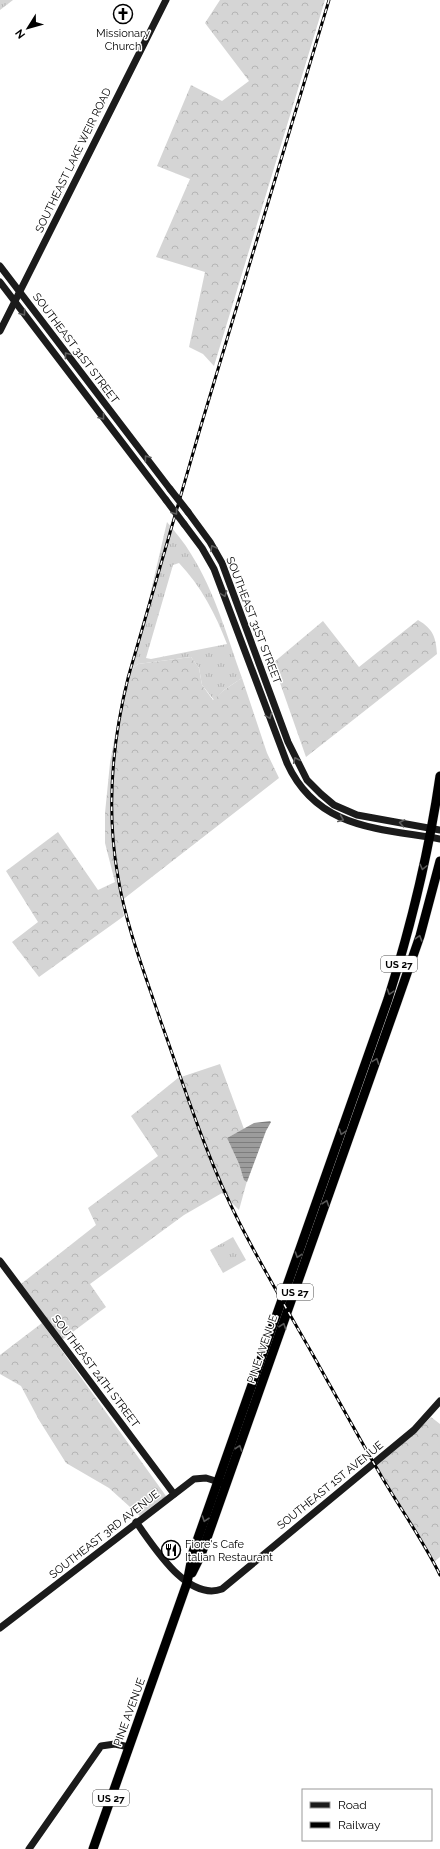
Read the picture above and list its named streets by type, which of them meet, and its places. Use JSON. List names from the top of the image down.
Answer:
{
  "streets": {
    "highway": ["US 27", "PINE AVENUE"],
    "main road": [
      "SOUTHEAST LAKE WEIR ROAD",
      "SOUTHEAST 31ST STREET",
      "SOUTHEAST 24TH STREET",
      "SOUTHEAST 1ST AVENUE",
      "SOUTHEAST 3RD AVENUE"
    ]
  },
  "crossings": [
    ["SOUTHEAST LAKE WEIR ROAD", "SOUTHEAST 31ST STREET"],
    ["SOUTHEAST 31ST STREET", "US 27"],
    ["US 27", "PINE AVENUE"],
    ["PINE AVENUE", "SOUTHEAST 1ST AVENUE"],
    ["PINE AVENUE", "SOUTHEAST 3RD AVENUE"],
    ["SOUTHEAST 24TH STREET", "SOUTHEAST 3RD AVENUE"]
  ],
  "places": {
    "church": ["Missionary Church"],
    "restaurant": ["Fiore's Cafe Italian Restaurant"]
  },
  "legend": ["Road", "Railway"],
  "north": "bottom left"
}
